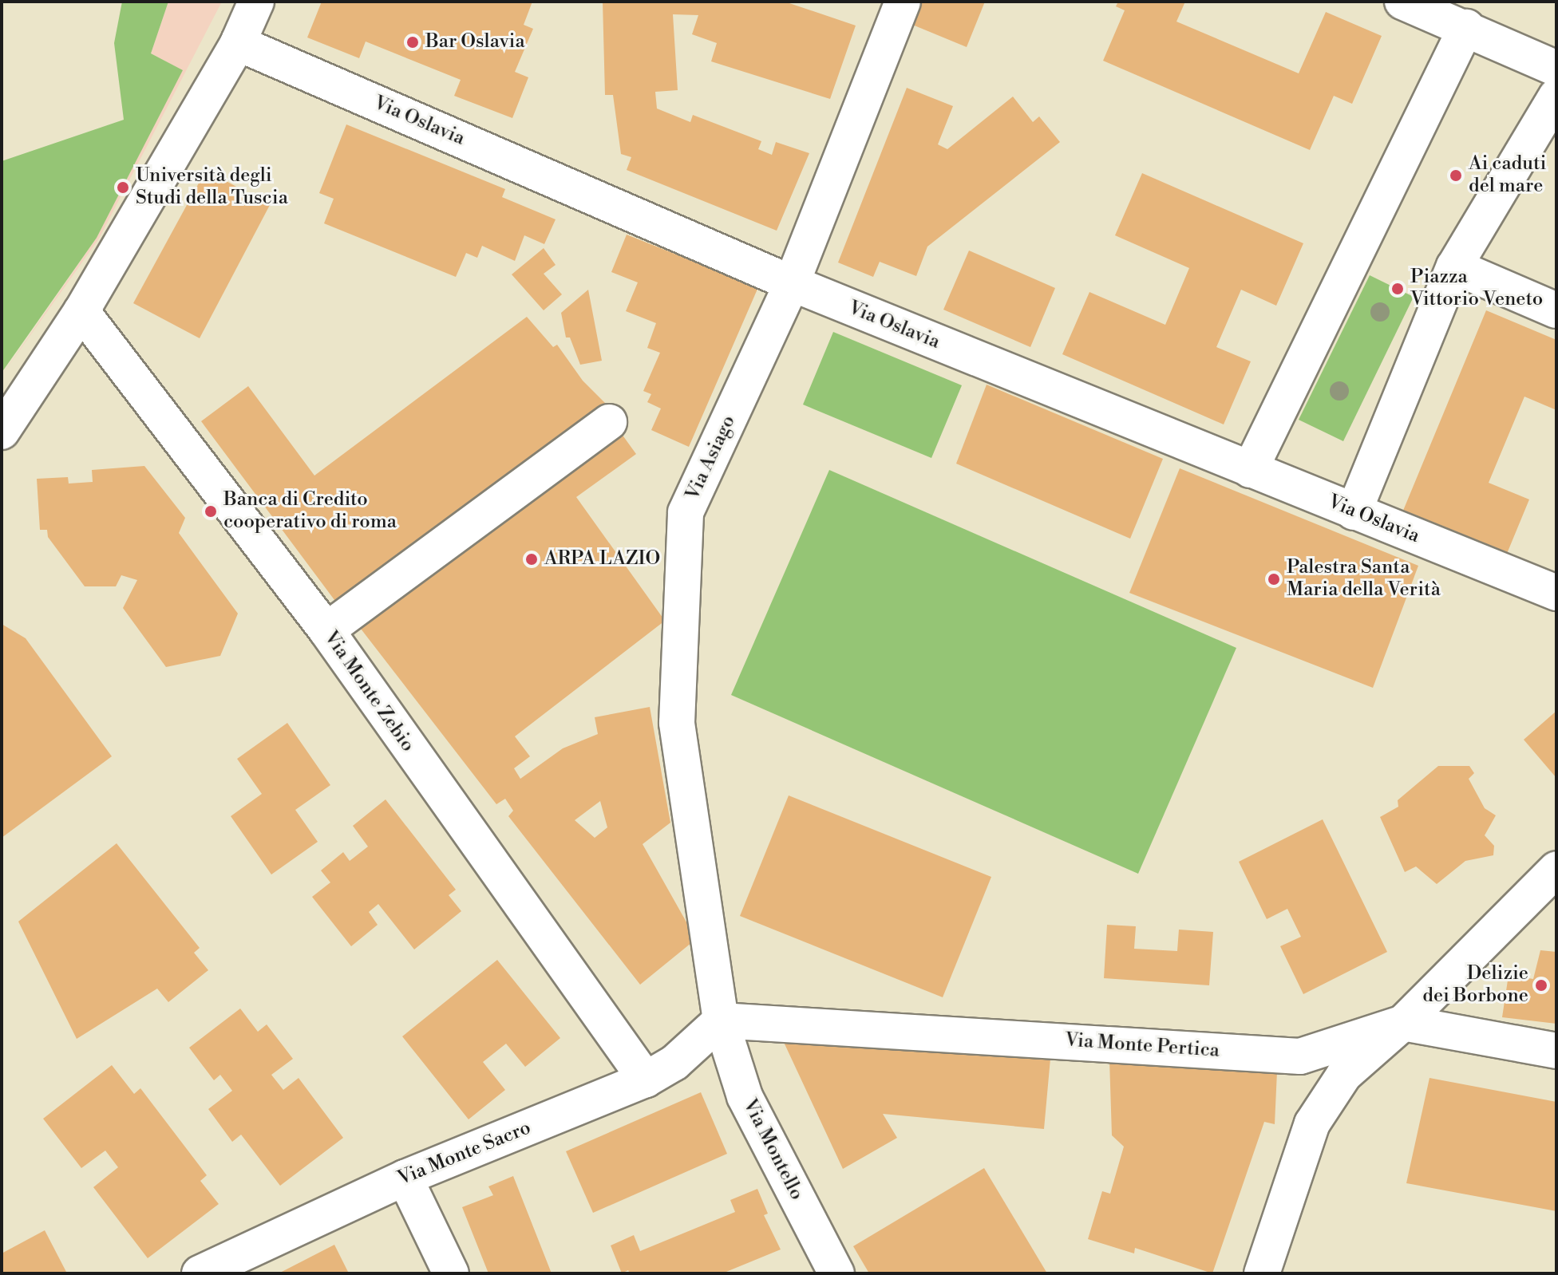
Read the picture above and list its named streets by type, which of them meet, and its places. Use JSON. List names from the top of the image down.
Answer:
{
  "streets": {
    "street": [
      "Via Oslavia",
      "Via Asiago",
      "Via Monte Zebio",
      "Via Monte Pertica",
      "Via Montello",
      "Via Monte Sacro"
    ]
  },
  "crossings": [
    ["Via Oslavia", "Via Asiago"],
    ["Via Asiago", "Via Monte Pertica"],
    ["Via Asiago", "Via Montello"],
    ["Via Asiago", "Via Monte Sacro"],
    ["Via Monte Zebio", "Via Monte Sacro"],
    ["Via Monte Pertica", "Via Montello"],
    ["Via Monte Pertica", "Via Monte Sacro"],
    ["Via Montello", "Via Monte Sacro"]
  ],
  "places": [
    "Bar Oslavia",
    "Ai caduti del mare",
    "Università degli Studi della Tuscia",
    "Piazza Vittorio Veneto",
    "Banca di Credito cooperativo di roma",
    "ARPA LAZIO",
    "Palestra Santa Maria della Verità",
    "Delizie dei Borbone"
  ]
}
